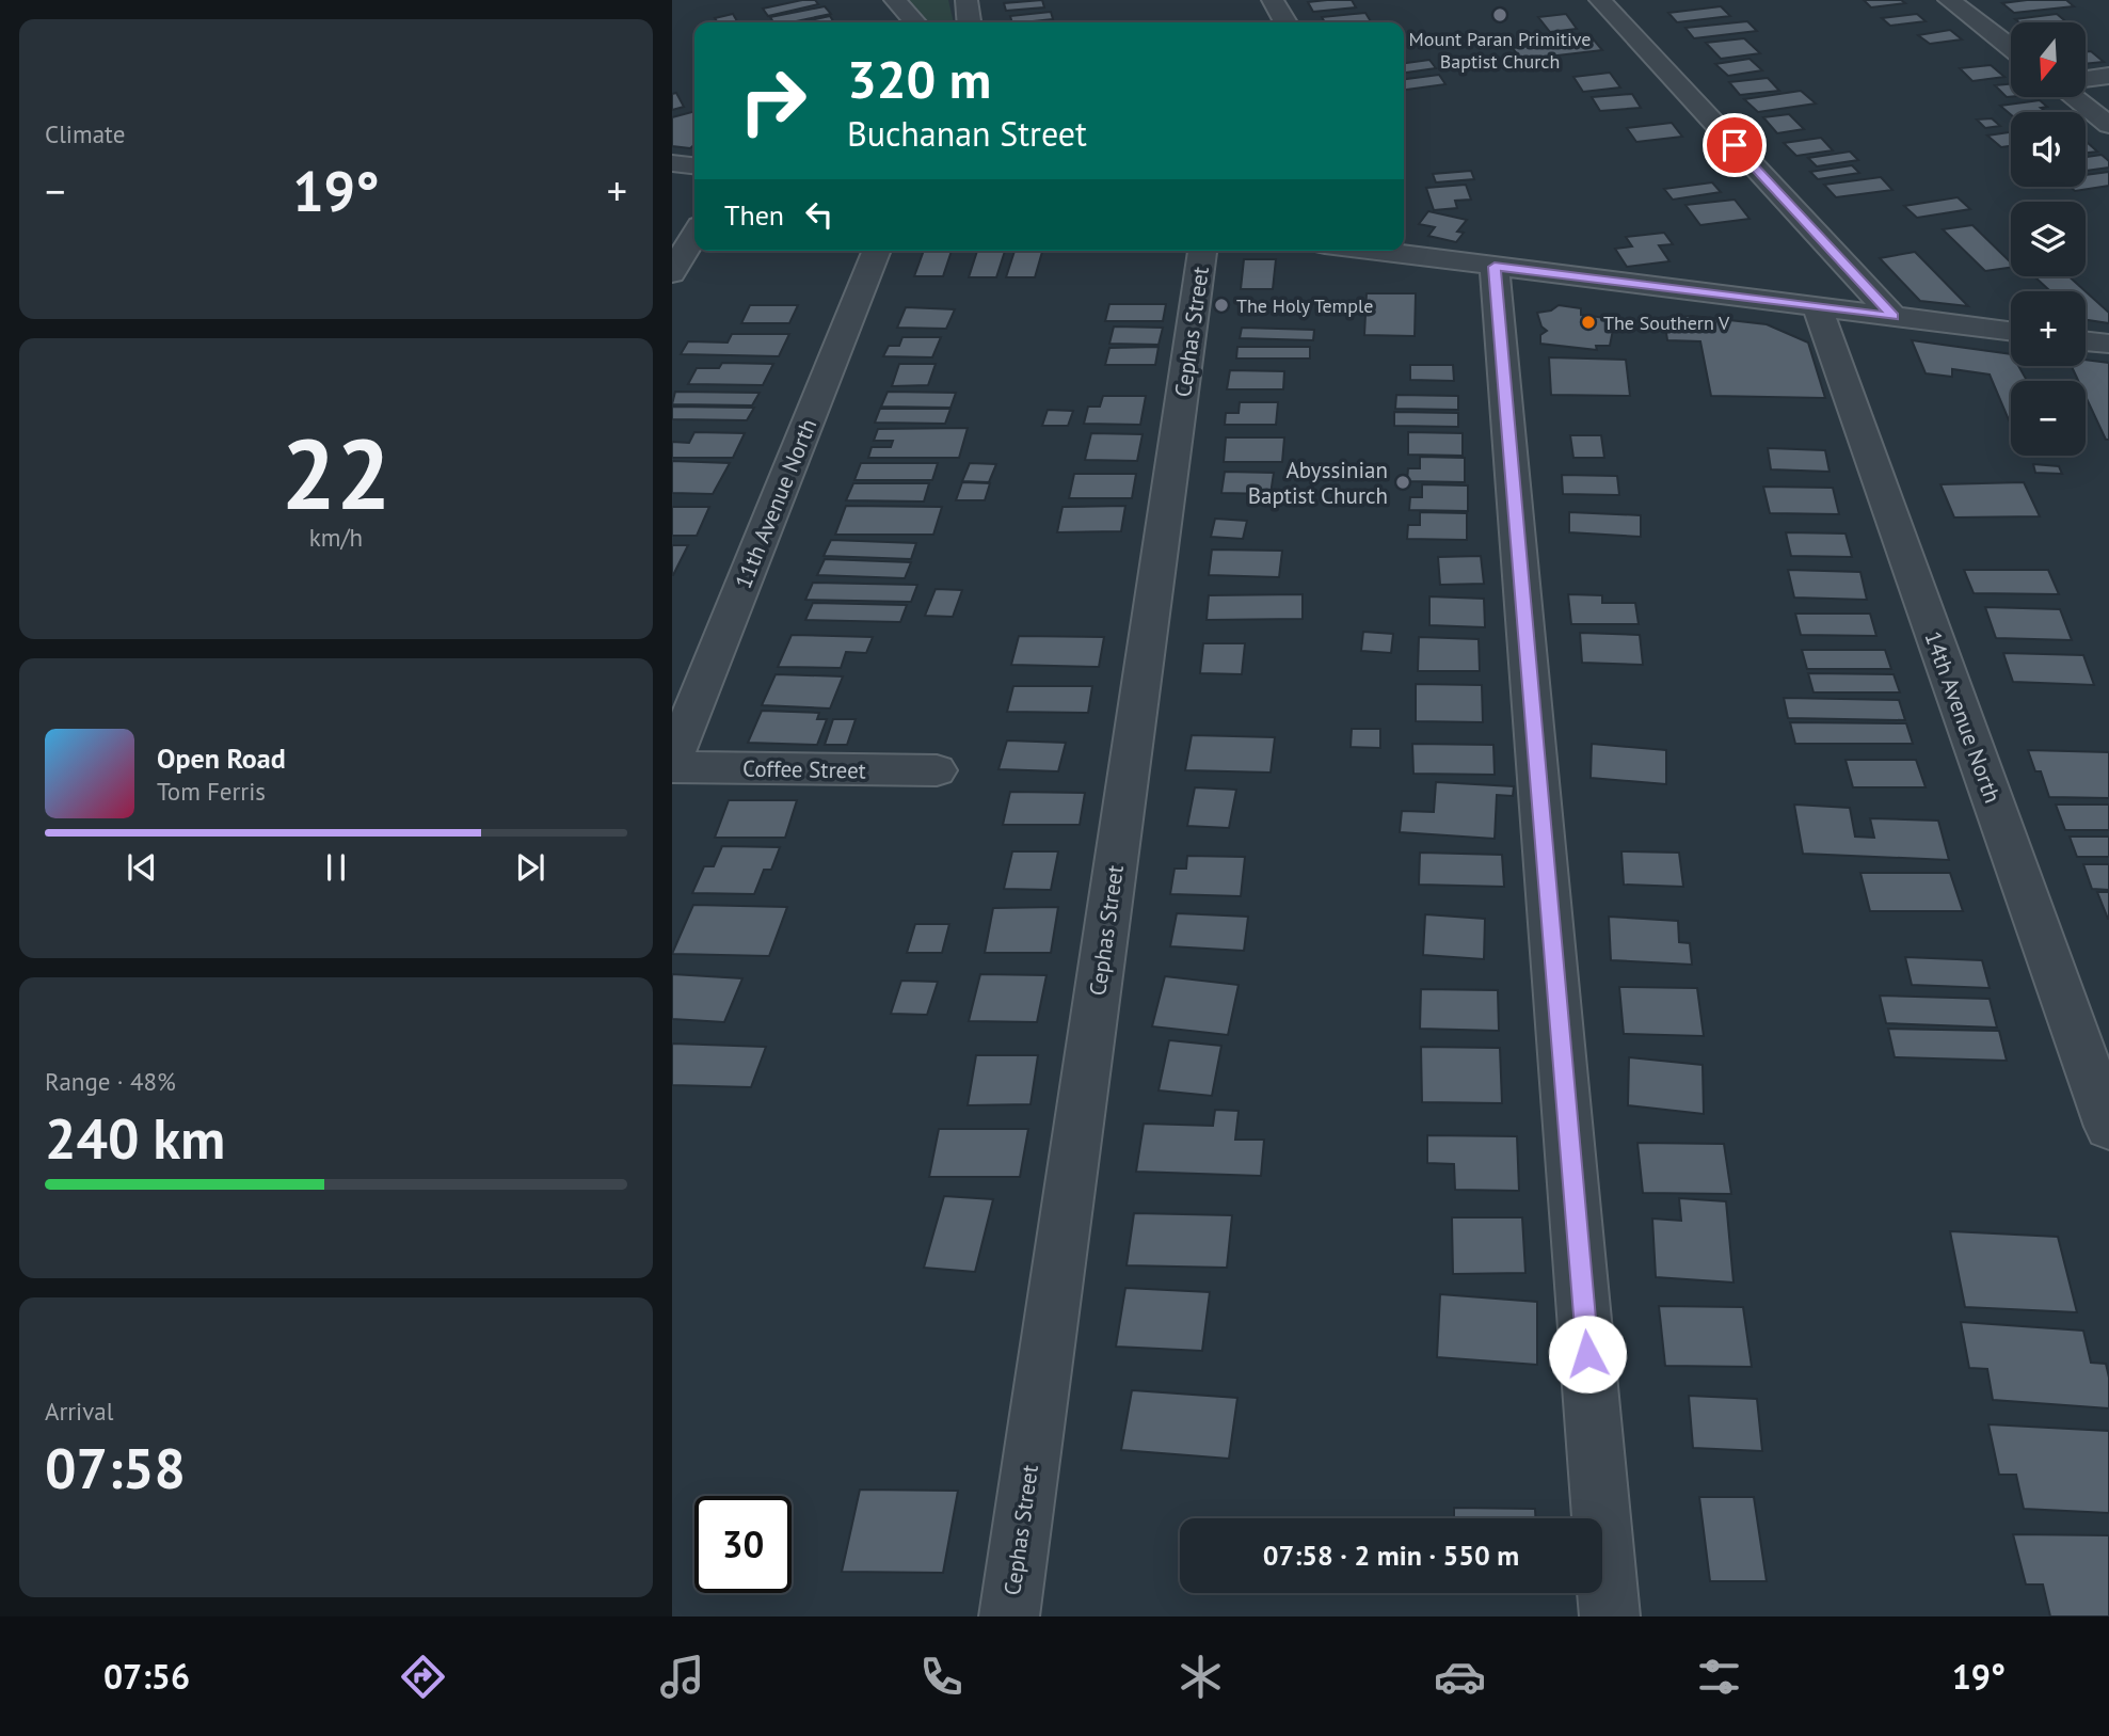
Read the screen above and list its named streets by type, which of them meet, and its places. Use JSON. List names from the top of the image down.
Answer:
{
  "streets": {
    "street": [
      "Cephas Street",
      "11th Avenue North",
      "14th Avenue North",
      "Coffee Street"
    ]
  },
  "crossings": [
    ["11th Avenue North", "Coffee Street"]
  ],
  "places": [
    "Mount Paran Primitive Baptist Church",
    "The Holy Temple",
    "The Southern V",
    "Abyssinian Baptist Church"
  ],
  "north": "bottom",
  "page": {
    "tile": [
      "Climate",
      ["22", "km/h"],
      ["Range · 48%", "240 km"],
      ["Arrival", "07:58"]
    ],
    "map_buttons": ["+", "−"],
    "turn": ["320 m", "Buchanan Street"],
    "heat": ["−", "19°", "+"],
    "then": "Then",
    "song": ["Open Road", "Tom Ferris"],
    "limit": "30",
    "trip": "07:58 · 2 min · 550 m",
    "tabs": ["07:56", "19°"]
  }
}
